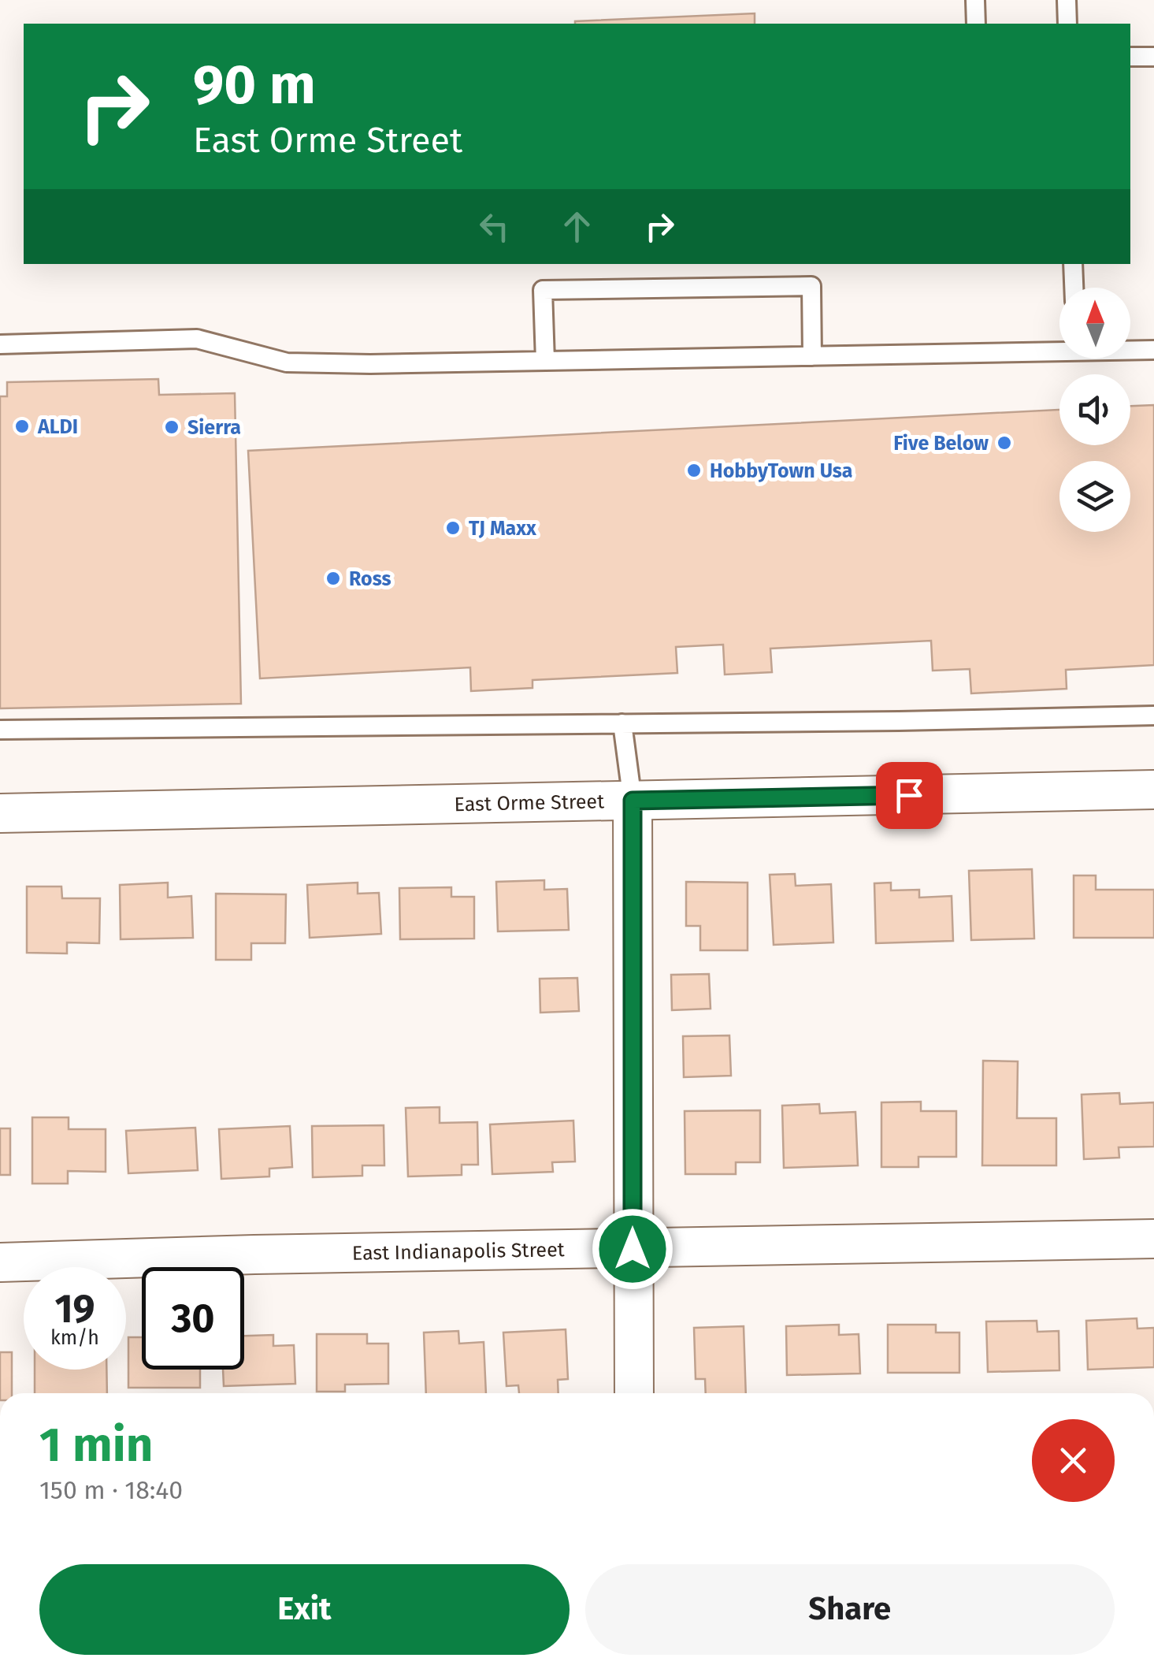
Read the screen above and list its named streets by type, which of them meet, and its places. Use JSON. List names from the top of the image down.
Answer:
{
  "streets": {
    "street": ["East Orme Street", "East Indianapolis Street"]
  },
  "places": [
    "ALDI",
    "Sierra",
    "Five Below",
    "HobbyTown Usa",
    "TJ Maxx",
    "Ross"
  ],
  "north": "top",
  "page": {
    "turn": ["90 m", "East Orme Street"],
    "speed": "19 km/h",
    "limit": "30",
    "heading": ["1 min", "150 m · 18:40"],
    "buttons": ["Exit", "Share"]
  }
}
